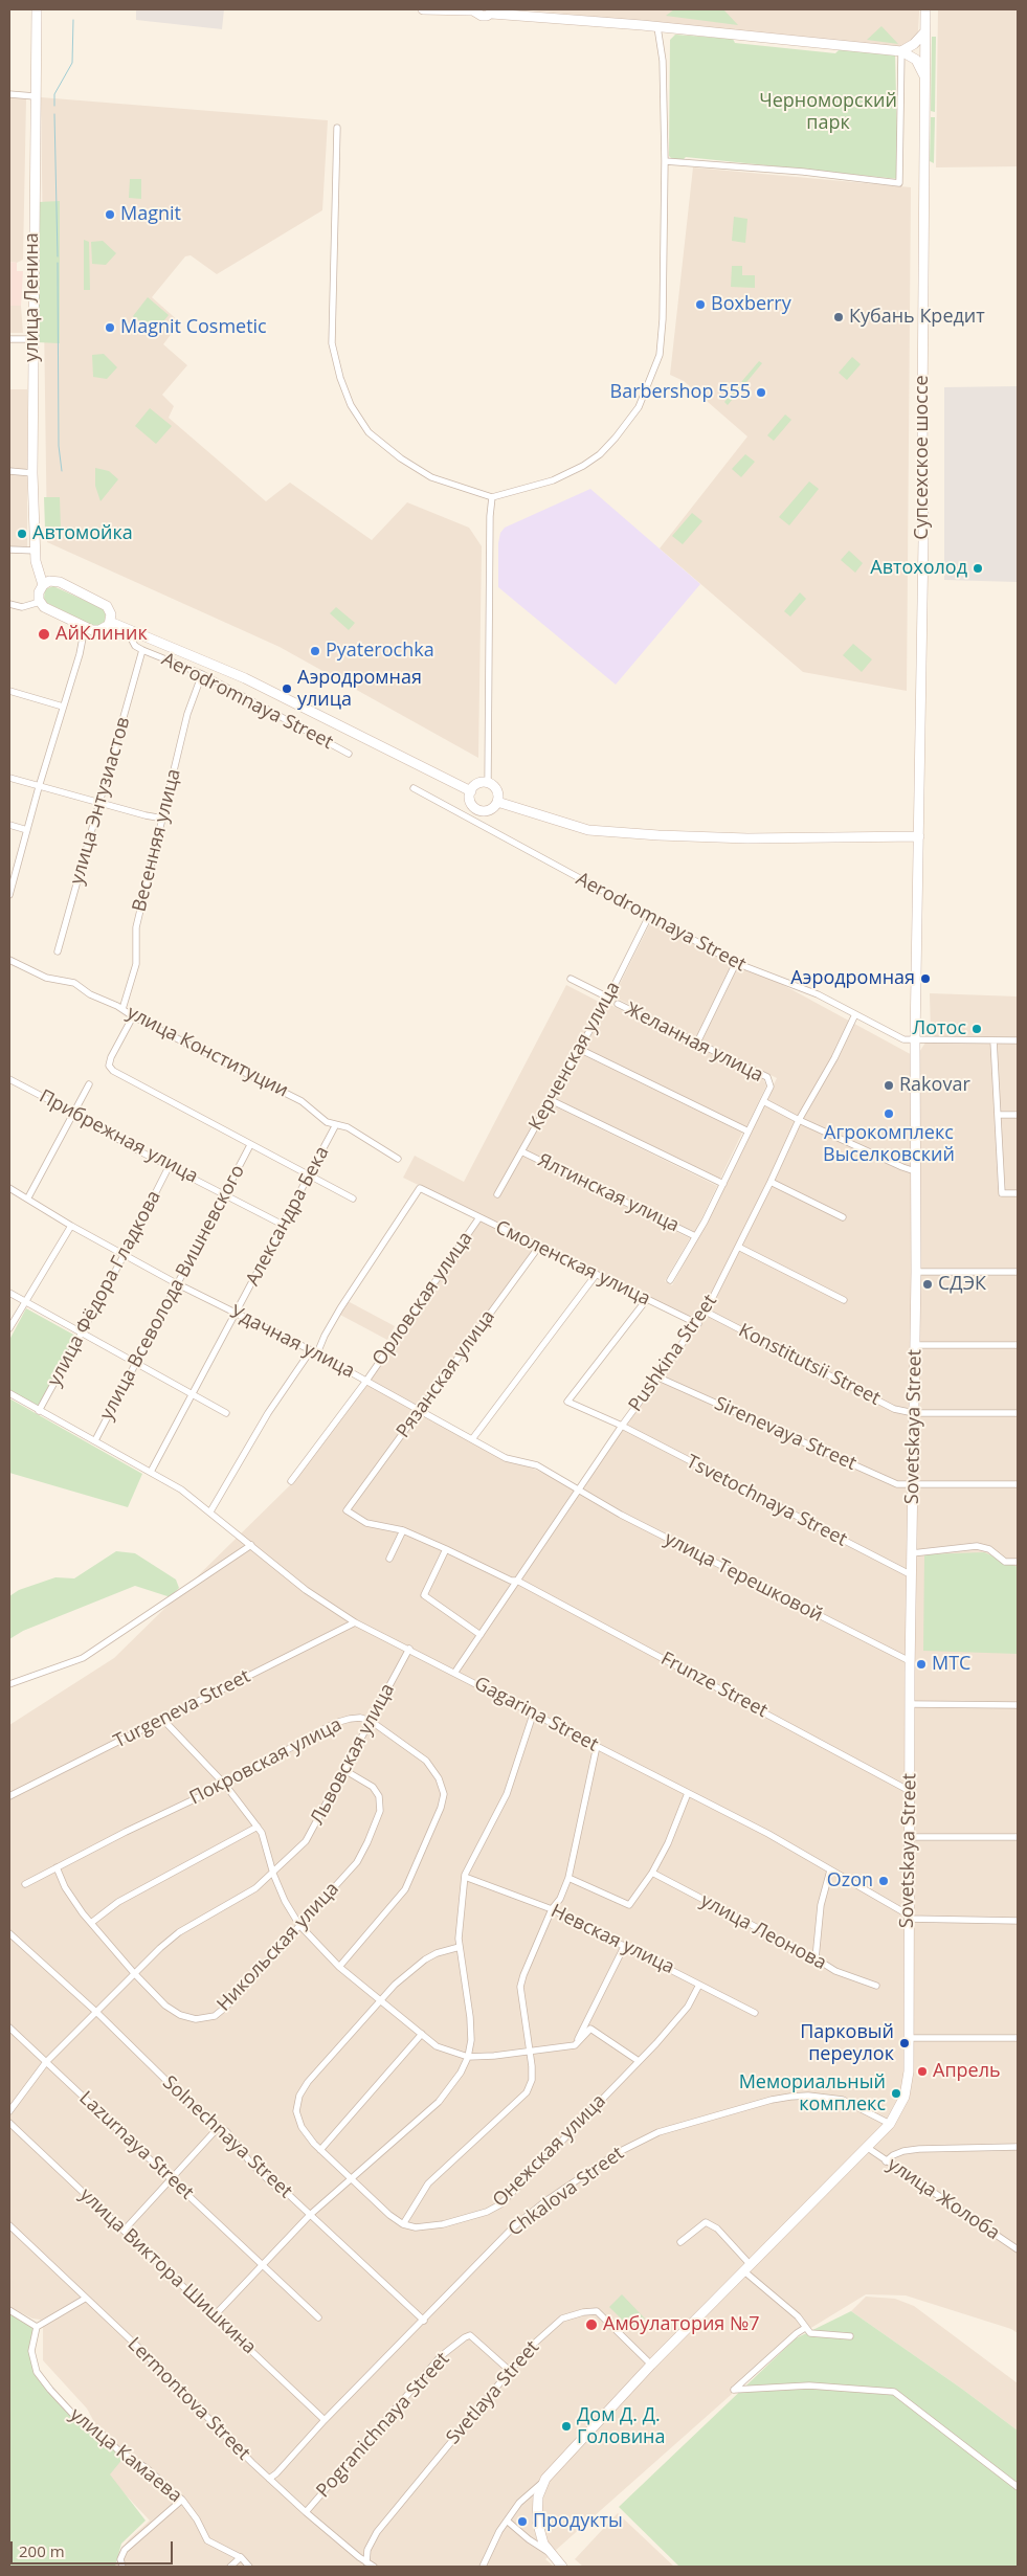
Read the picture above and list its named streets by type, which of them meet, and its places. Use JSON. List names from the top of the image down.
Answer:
{
  "streets": {
    "main road": ["улица Ленина", "Супсехское шоссе", "Sovetskaya Street"],
    "street": [
      "Aerodromnaya Street",
      "улица Энтузиастов",
      "Весенняя улица",
      "Желанная улица",
      "улица Конституции",
      "Керченская улица",
      "Прибрежная улица",
      "Ялтинская улица",
      "Александра Бека",
      "Смоленская улица",
      "улица Фёдора Гладкова",
      "улица Всеволода Вишневского",
      "Орловская улица",
      "Удачная улица",
      "Pushkina Street",
      "Konstitutsii Street",
      "Рязанская улица",
      "Sirenevaya Street",
      "Tsvetochnaya Street",
      "улица Терешковой",
      "Frunze Street",
      "Turgeneva Street",
      "Gagarina Street",
      "Львовская улица",
      "Покровская улица",
      "улица Леонова",
      "Невская улица",
      "Никольская улица",
      "Solnechnaya Street",
      "Lazurnaya Street",
      "Онежская улица",
      "Chkalova Street",
      "улица Жолоба",
      "улица Виктора Шишкина",
      "Svetlaya Street",
      "Lermontova Street",
      "Pogranichnaya Street",
      "улица Камаева"
    ]
  },
  "crossings": [
    ["Супсехское шоссе", "Sovetskaya Street"],
    ["Aerodromnaya Street", "улица Энтузиастов"],
    ["Aerodromnaya Street", "Весенняя улица"],
    ["Aerodromnaya Street", "Керченская улица"],
    ["Aerodromnaya Street", "Pushkina Street"],
    ["Aerodromnaya Street", "Sovetskaya Street"],
    ["Весенняя улица", "улица Конституции"],
    ["Желанная улица", "Pushkina Street"],
    ["Желанная улица", "Sovetskaya Street"],
    ["улица Конституции", "Александра Бека"],
    ["Керченская улица", "Ялтинская улица"],
    ["Прибрежная улица", "Александра Бека"],
    ["Прибрежная улица", "улица Фёдора Гладкова"],
    ["Прибрежная улица", "улица Всеволода Вишневского"],
    ["Александра Бека", "Удачная улица"],
    ["Александра Бека", "Gagarina Street"],
    ["Смоленская улица", "Орловская улица"],
    ["Смоленская улица", "Удачная улица"],
    ["Смоленская улица", "Pushkina Street"],
    ["Смоленская улица", "Рязанская улица"],
    ["Смоленская улица", "Tsvetochnaya Street"],
    ["улица Фёдора Гладкова", "Удачная улица"],
    ["улица Фёдора Гладкова", "Gagarina Street"],
    ["улица Всеволода Вишневского", "Удачная улица"],
    ["улица Всеволода Вишневского", "Gagarina Street"],
    ["Орловская улица", "Удачная улица"],
    ["Удачная улица", "Pushkina Street"],
    ["Удачная улица", "Рязанская улица"],
    ["Удачная улица", "улица Терешковой"],
    ["Pushkina Street", "Konstitutsii Street"],
    ["Pushkina Street", "Sirenevaya Street"],
    ["Pushkina Street", "Tsvetochnaya Street"],
    ["Pushkina Street", "улица Терешковой"],
    ["Pushkina Street", "Frunze Street"],
    ["Pushkina Street", "Gagarina Street"],
    ["Konstitutsii Street", "Sovetskaya Street"],
    ["Рязанская улица", "Frunze Street"],
    ["Sovetskaya Street", "Sirenevaya Street"],
    ["Sovetskaya Street", "Tsvetochnaya Street"],
    ["Sovetskaya Street", "улица Терешковой"],
    ["Sovetskaya Street", "Frunze Street"],
    ["Sovetskaya Street", "Gagarina Street"],
    ["Sovetskaya Street", "Chkalova Street"],
    ["Sovetskaya Street", "улица Жолоба"],
    ["Sovetskaya Street", "Svetlaya Street"],
    ["Turgeneva Street", "Gagarina Street"],
    ["Gagarina Street", "Львовская улица"],
    ["Львовская улица", "Покровская улица"],
    ["Львовская улица", "Никольская улица"],
    ["Львовская улица", "Solnechnaya Street"],
    ["Львовская улица", "Lazurnaya Street"],
    ["Покровская улица", "Никольская улица"],
    ["Невская улица", "Онежская улица"],
    ["Solnechnaya Street", "Chkalova Street"],
    ["Chkalova Street", "улица Виктора Шишкина"],
    ["Chkalova Street", "Lermontova Street"],
    ["Svetlaya Street", "Lermontova Street"],
    ["Svetlaya Street", "Pogranichnaya Street"],
    ["Lermontova Street", "Pogranichnaya Street"]
  ],
  "parks": ["Черноморский парк"],
  "places": [
    "Magnit",
    "Boxberry",
    "Кубань Кредит",
    "Magnit Cosmetic",
    "Barbershop 555",
    "Автомойка",
    "Автохолод",
    "АйКлиник",
    "Pyaterochka",
    "Аэродромная улица",
    "Аэродромная",
    "Лотос",
    "Rakovar",
    "Агрокомплекс Выселковский",
    "СДЭК",
    "МТС",
    "Ozon",
    "Парковый переулок",
    "Апрель",
    "Мемориальный комплекс",
    "Амбулатория №7",
    "Дом Д. Д. Головина",
    "Продукты"
  ],
  "scale_bar": "200 m"
}
